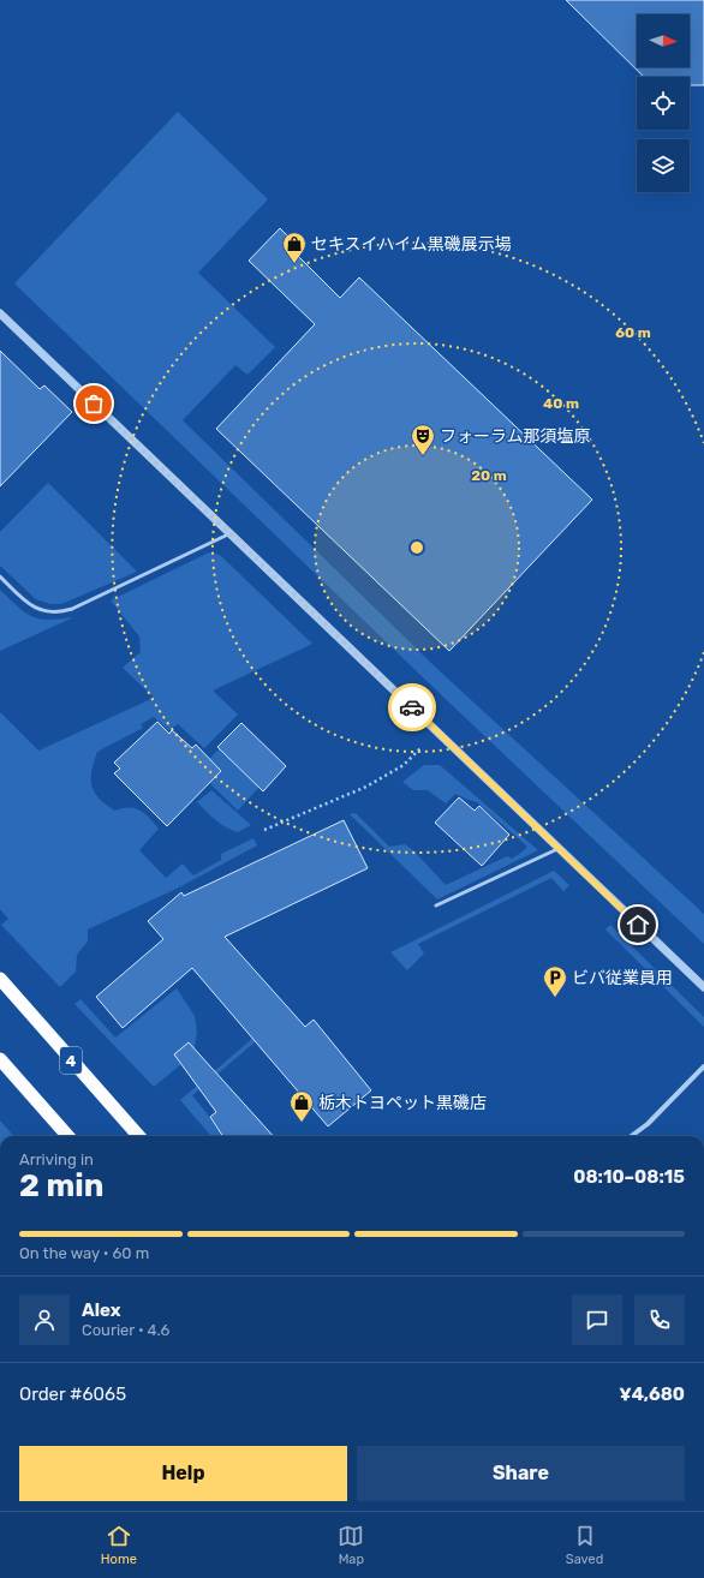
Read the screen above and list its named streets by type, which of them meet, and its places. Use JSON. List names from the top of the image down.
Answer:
{
  "streets": {
    "highway": ["4"]
  },
  "places": {
    "shop": ["セキスイハイム黒磯展示場", "栃木トヨペット黒磯店"],
    "theatre": ["フォーラム那須塩原"],
    "parking": ["ビバ従業員用"]
  },
  "north": "right",
  "page": {
    "heading": ["2 min", "Arriving in", "08:10–08:15"],
    "panel": [
      "Alex",
      "Courier · 4.6",
      "Order #6065",
      "¥4,680"
    ],
    "bar": "On the way · 60 m",
    "buttons": ["Help", "Share"],
    "tabs": ["Home", "Map", "Saved"]
  },
  "rings": ["60 m", "40 m", "20 m"]
}
